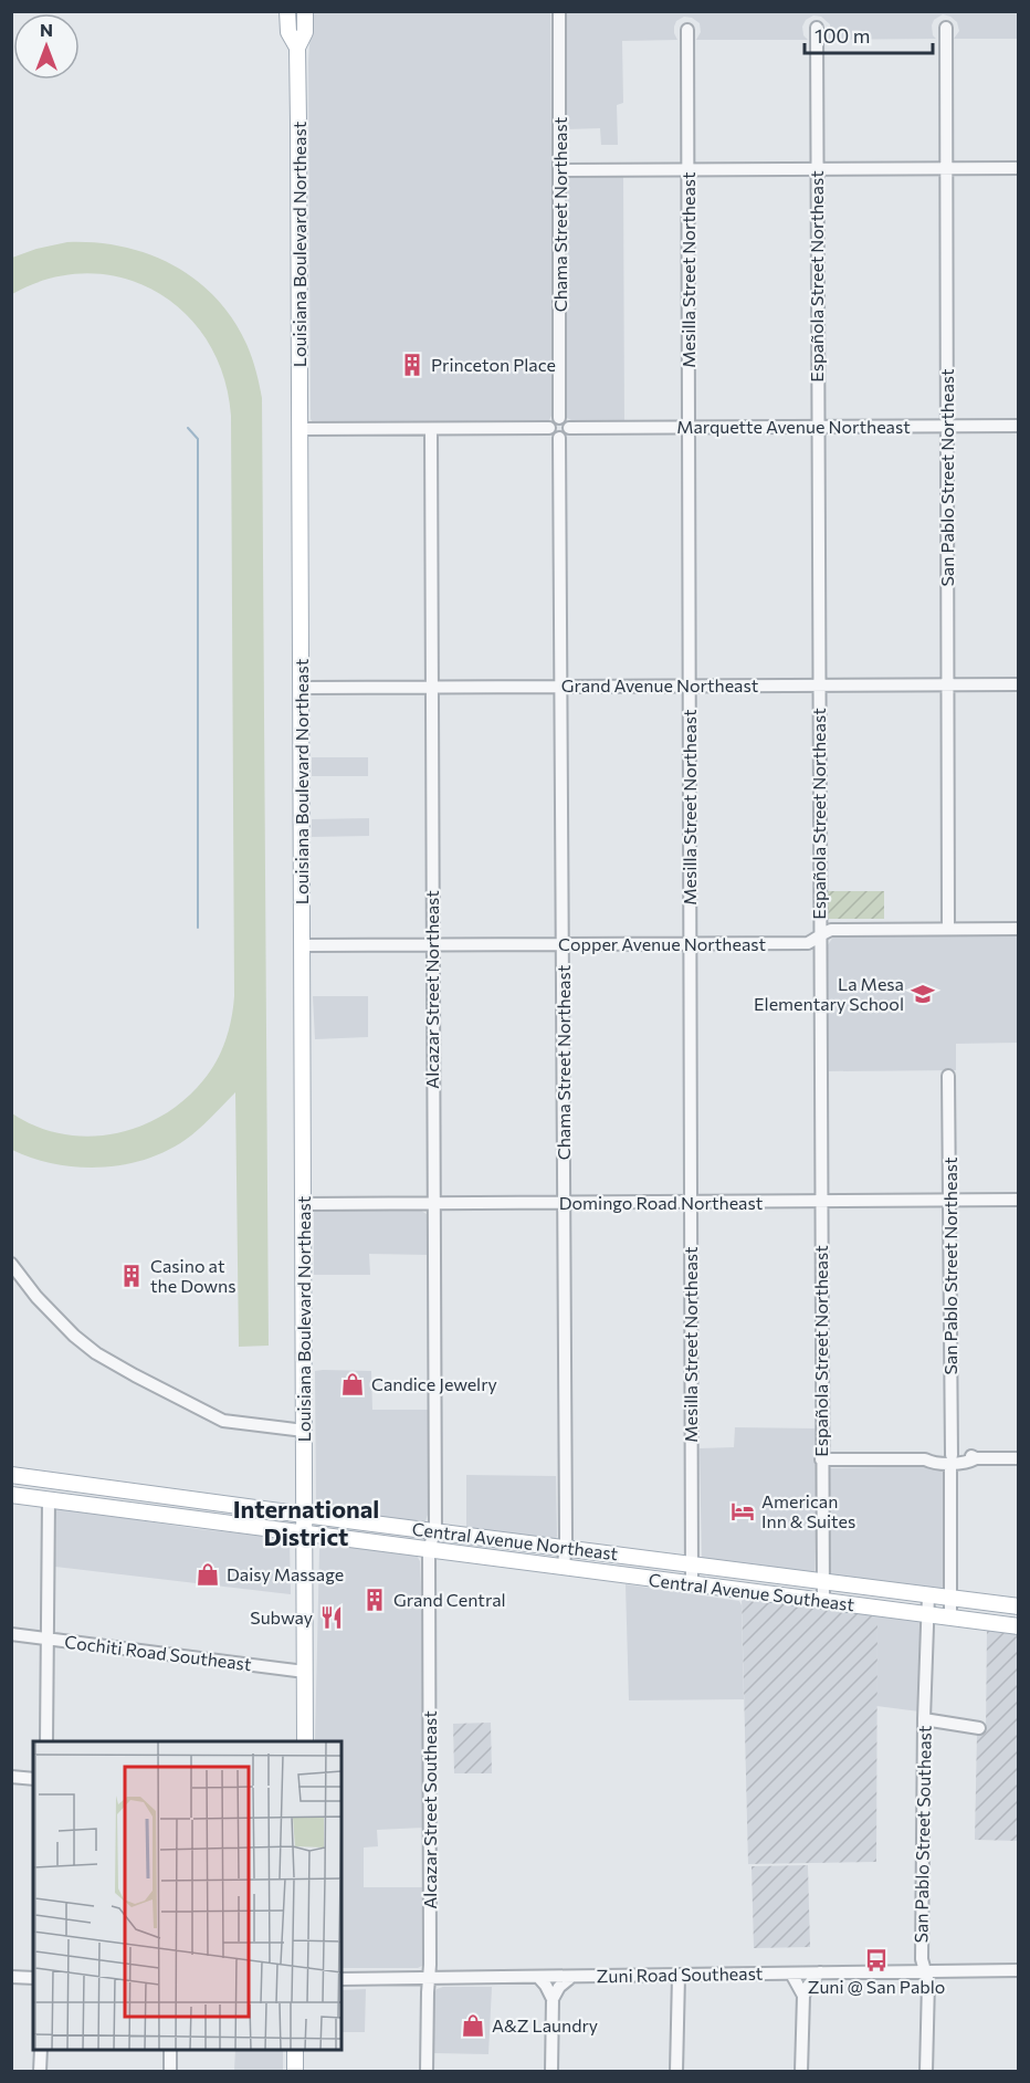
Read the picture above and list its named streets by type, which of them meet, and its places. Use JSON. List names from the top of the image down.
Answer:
{
  "streets": {
    "main road": ["Louisiana Boulevard Northeast", "Central Avenue Northeast", "Central Avenue Southeast"],
    "street": [
      "Chama Street Northeast",
      "Mesilla Street Northeast",
      "Española Street Northeast",
      "Marquette Avenue Northeast",
      "San Pablo Street Northeast",
      "Grand Avenue Northeast",
      "Copper Avenue Northeast",
      "Alcazar Street Northeast",
      "Domingo Road Northeast",
      "Cochiti Road Southeast",
      "Alcazar Street Southeast",
      "San Pablo Street Southeast",
      "Zuni Road Southeast"
    ]
  },
  "crossings": [
    ["Chama Street Northeast", "Marquette Avenue Northeast"],
    ["Chama Street Northeast", "Grand Avenue Northeast"],
    ["Chama Street Northeast", "Copper Avenue Northeast"],
    ["Chama Street Northeast", "Domingo Road Northeast"],
    ["Chama Street Northeast", "Central Avenue Northeast"],
    ["Chama Street Northeast", "Central Avenue Southeast"],
    ["Louisiana Boulevard Northeast", "Grand Avenue Northeast"],
    ["Louisiana Boulevard Northeast", "Copper Avenue Northeast"],
    ["Louisiana Boulevard Northeast", "Domingo Road Northeast"],
    ["Louisiana Boulevard Northeast", "Central Avenue Northeast"],
    ["Louisiana Boulevard Northeast", "Central Avenue Southeast"],
    ["Louisiana Boulevard Northeast", "Cochiti Road Southeast"],
    ["Mesilla Street Northeast", "Marquette Avenue Northeast"],
    ["Mesilla Street Northeast", "Grand Avenue Northeast"],
    ["Mesilla Street Northeast", "Copper Avenue Northeast"],
    ["Mesilla Street Northeast", "Domingo Road Northeast"],
    ["Mesilla Street Northeast", "Central Avenue Northeast"],
    ["Mesilla Street Northeast", "Central Avenue Southeast"],
    ["Española Street Northeast", "Marquette Avenue Northeast"],
    ["Española Street Northeast", "Grand Avenue Northeast"],
    ["Española Street Northeast", "Copper Avenue Northeast"],
    ["Española Street Northeast", "Domingo Road Northeast"],
    ["Española Street Northeast", "Central Avenue Northeast"],
    ["Española Street Northeast", "Central Avenue Southeast"],
    ["Marquette Avenue Northeast", "San Pablo Street Northeast"],
    ["San Pablo Street Northeast", "Grand Avenue Northeast"],
    ["San Pablo Street Northeast", "Copper Avenue Northeast"],
    ["San Pablo Street Northeast", "Domingo Road Northeast"],
    ["San Pablo Street Northeast", "Central Avenue Northeast"],
    ["San Pablo Street Northeast", "Central Avenue Southeast"],
    ["Grand Avenue Northeast", "Alcazar Street Northeast"],
    ["Copper Avenue Northeast", "Alcazar Street Northeast"],
    ["Alcazar Street Northeast", "Domingo Road Northeast"],
    ["Alcazar Street Northeast", "Central Avenue Northeast"],
    ["Alcazar Street Northeast", "Central Avenue Southeast"],
    ["Alcazar Street Northeast", "Alcazar Street Southeast"],
    ["Central Avenue Northeast", "San Pablo Street Southeast"],
    ["Central Avenue Southeast", "Alcazar Street Southeast"],
    ["Central Avenue Southeast", "San Pablo Street Southeast"],
    ["Alcazar Street Southeast", "Zuni Road Southeast"],
    ["San Pablo Street Southeast", "Zuni Road Southeast"]
  ],
  "districts": ["International District"],
  "places": {
    "building": ["Princeton Place", "Casino at the Downs", "Grand Central"],
    "school or university": ["La Mesa Elementary School"],
    "shop": ["Candice Jewelry", "Daisy Massage", "A&Z Laundry"],
    "hotel": ["American Inn & Suites"],
    "restaurant": ["Subway"],
    "bus stop": ["Zuni @ San Pablo"]
  },
  "scale_bar": "100 m",
  "north": "top"
}
